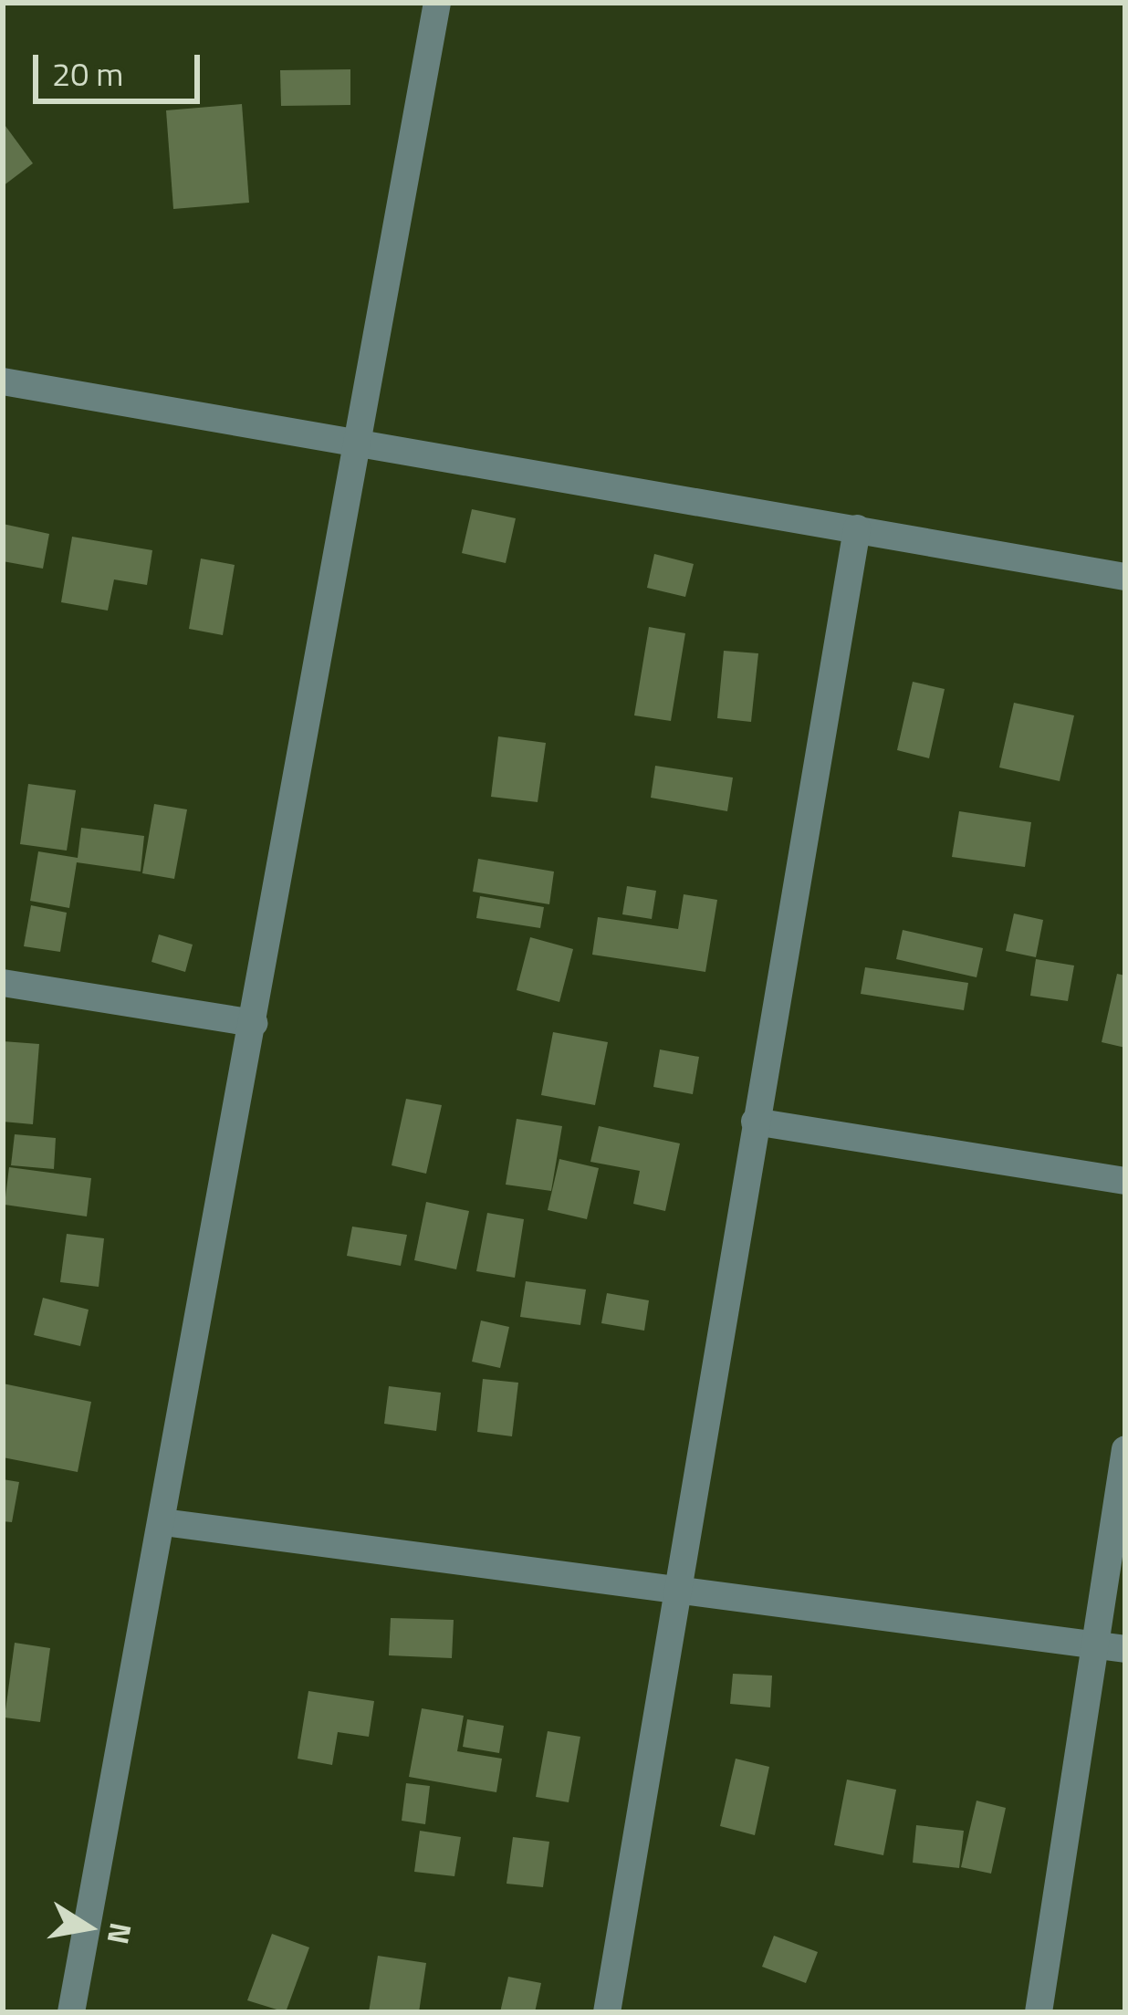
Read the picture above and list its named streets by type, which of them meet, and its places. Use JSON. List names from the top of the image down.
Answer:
{
  "scale_bar": "20 m",
  "north": "right"
}
